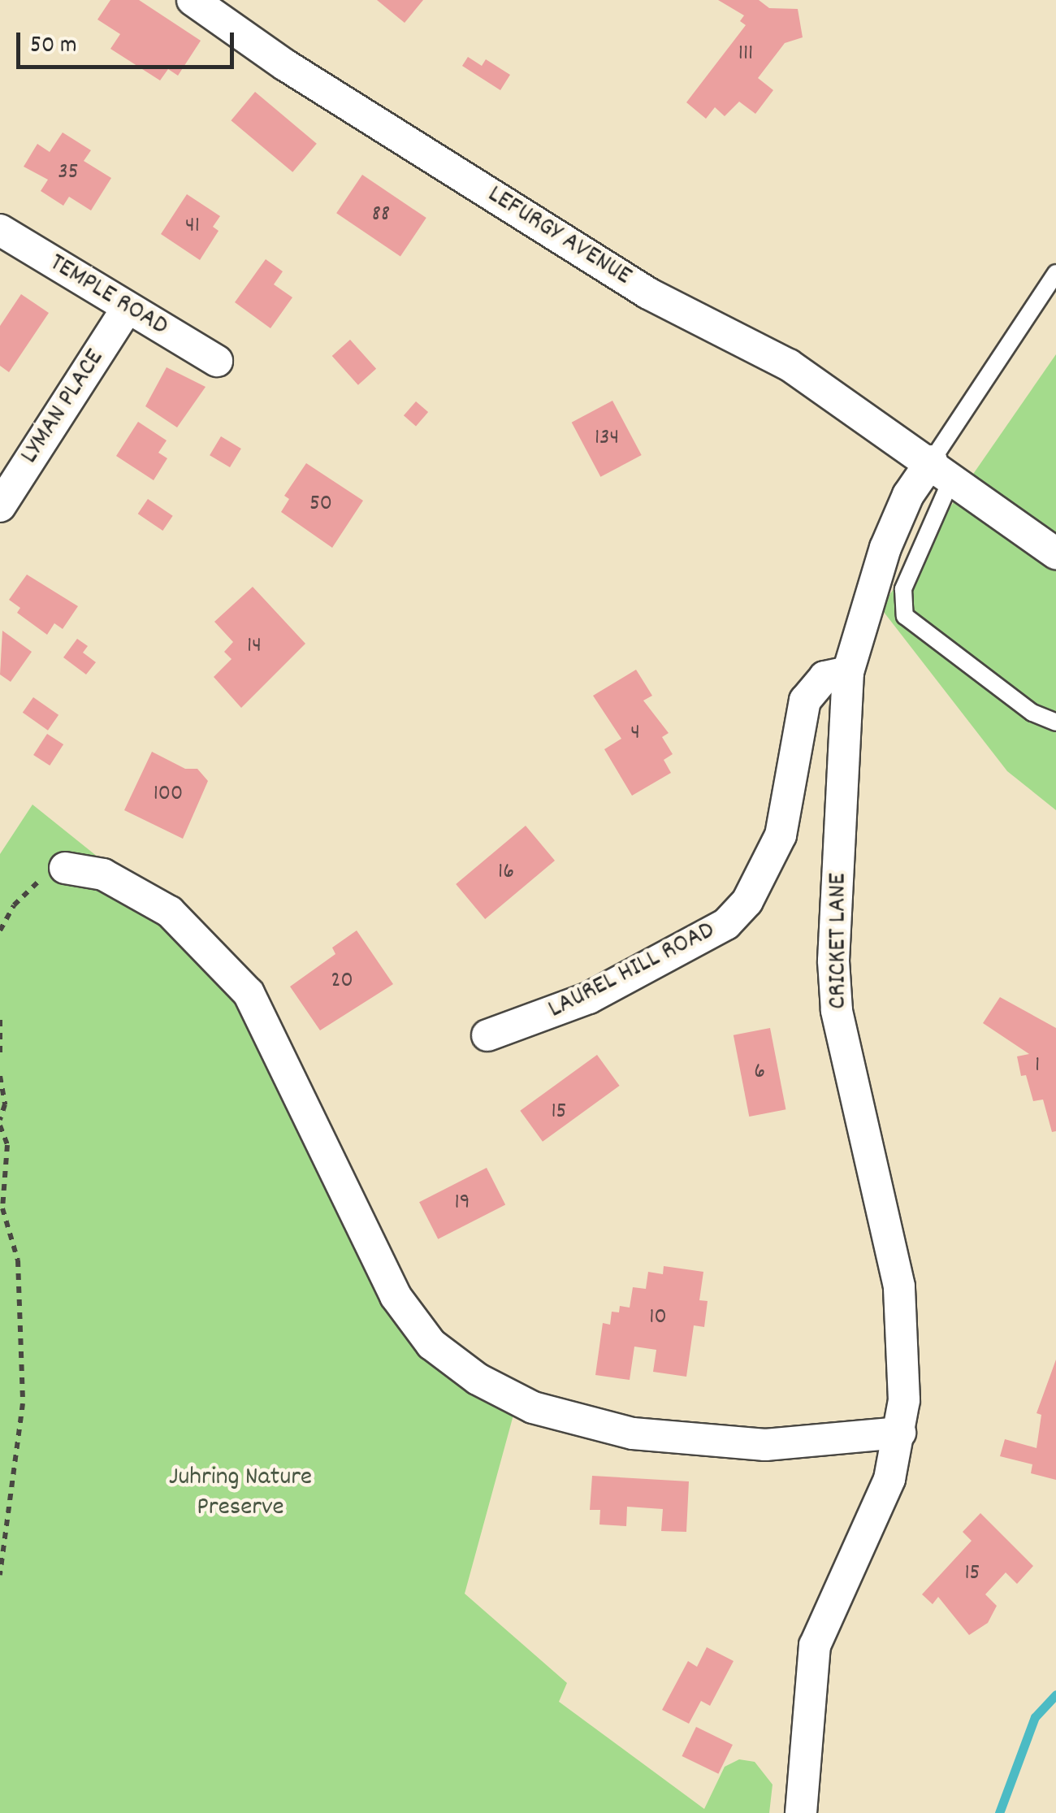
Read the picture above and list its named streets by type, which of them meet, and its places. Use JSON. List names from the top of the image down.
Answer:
{
  "streets": {
    "street": [
      "LEFURGY AVENUE",
      "TEMPLE ROAD",
      "LYMAN PLACE",
      "CRICKET LANE",
      "LAUREL HILL ROAD"
    ]
  },
  "crossings": [
    ["LEFURGY AVENUE", "CRICKET LANE"],
    ["TEMPLE ROAD", "LYMAN PLACE"],
    ["CRICKET LANE", "LAUREL HILL ROAD"]
  ],
  "parks": ["Juhring Nature Preserve"],
  "house_numbers": [
    "111",
    "35",
    "88",
    "41",
    "134",
    "50",
    "14",
    "4",
    "100",
    "16",
    "20",
    "1",
    "6",
    "15",
    "19",
    "10",
    "15"
  ],
  "scale_bar": "50 m"
}
